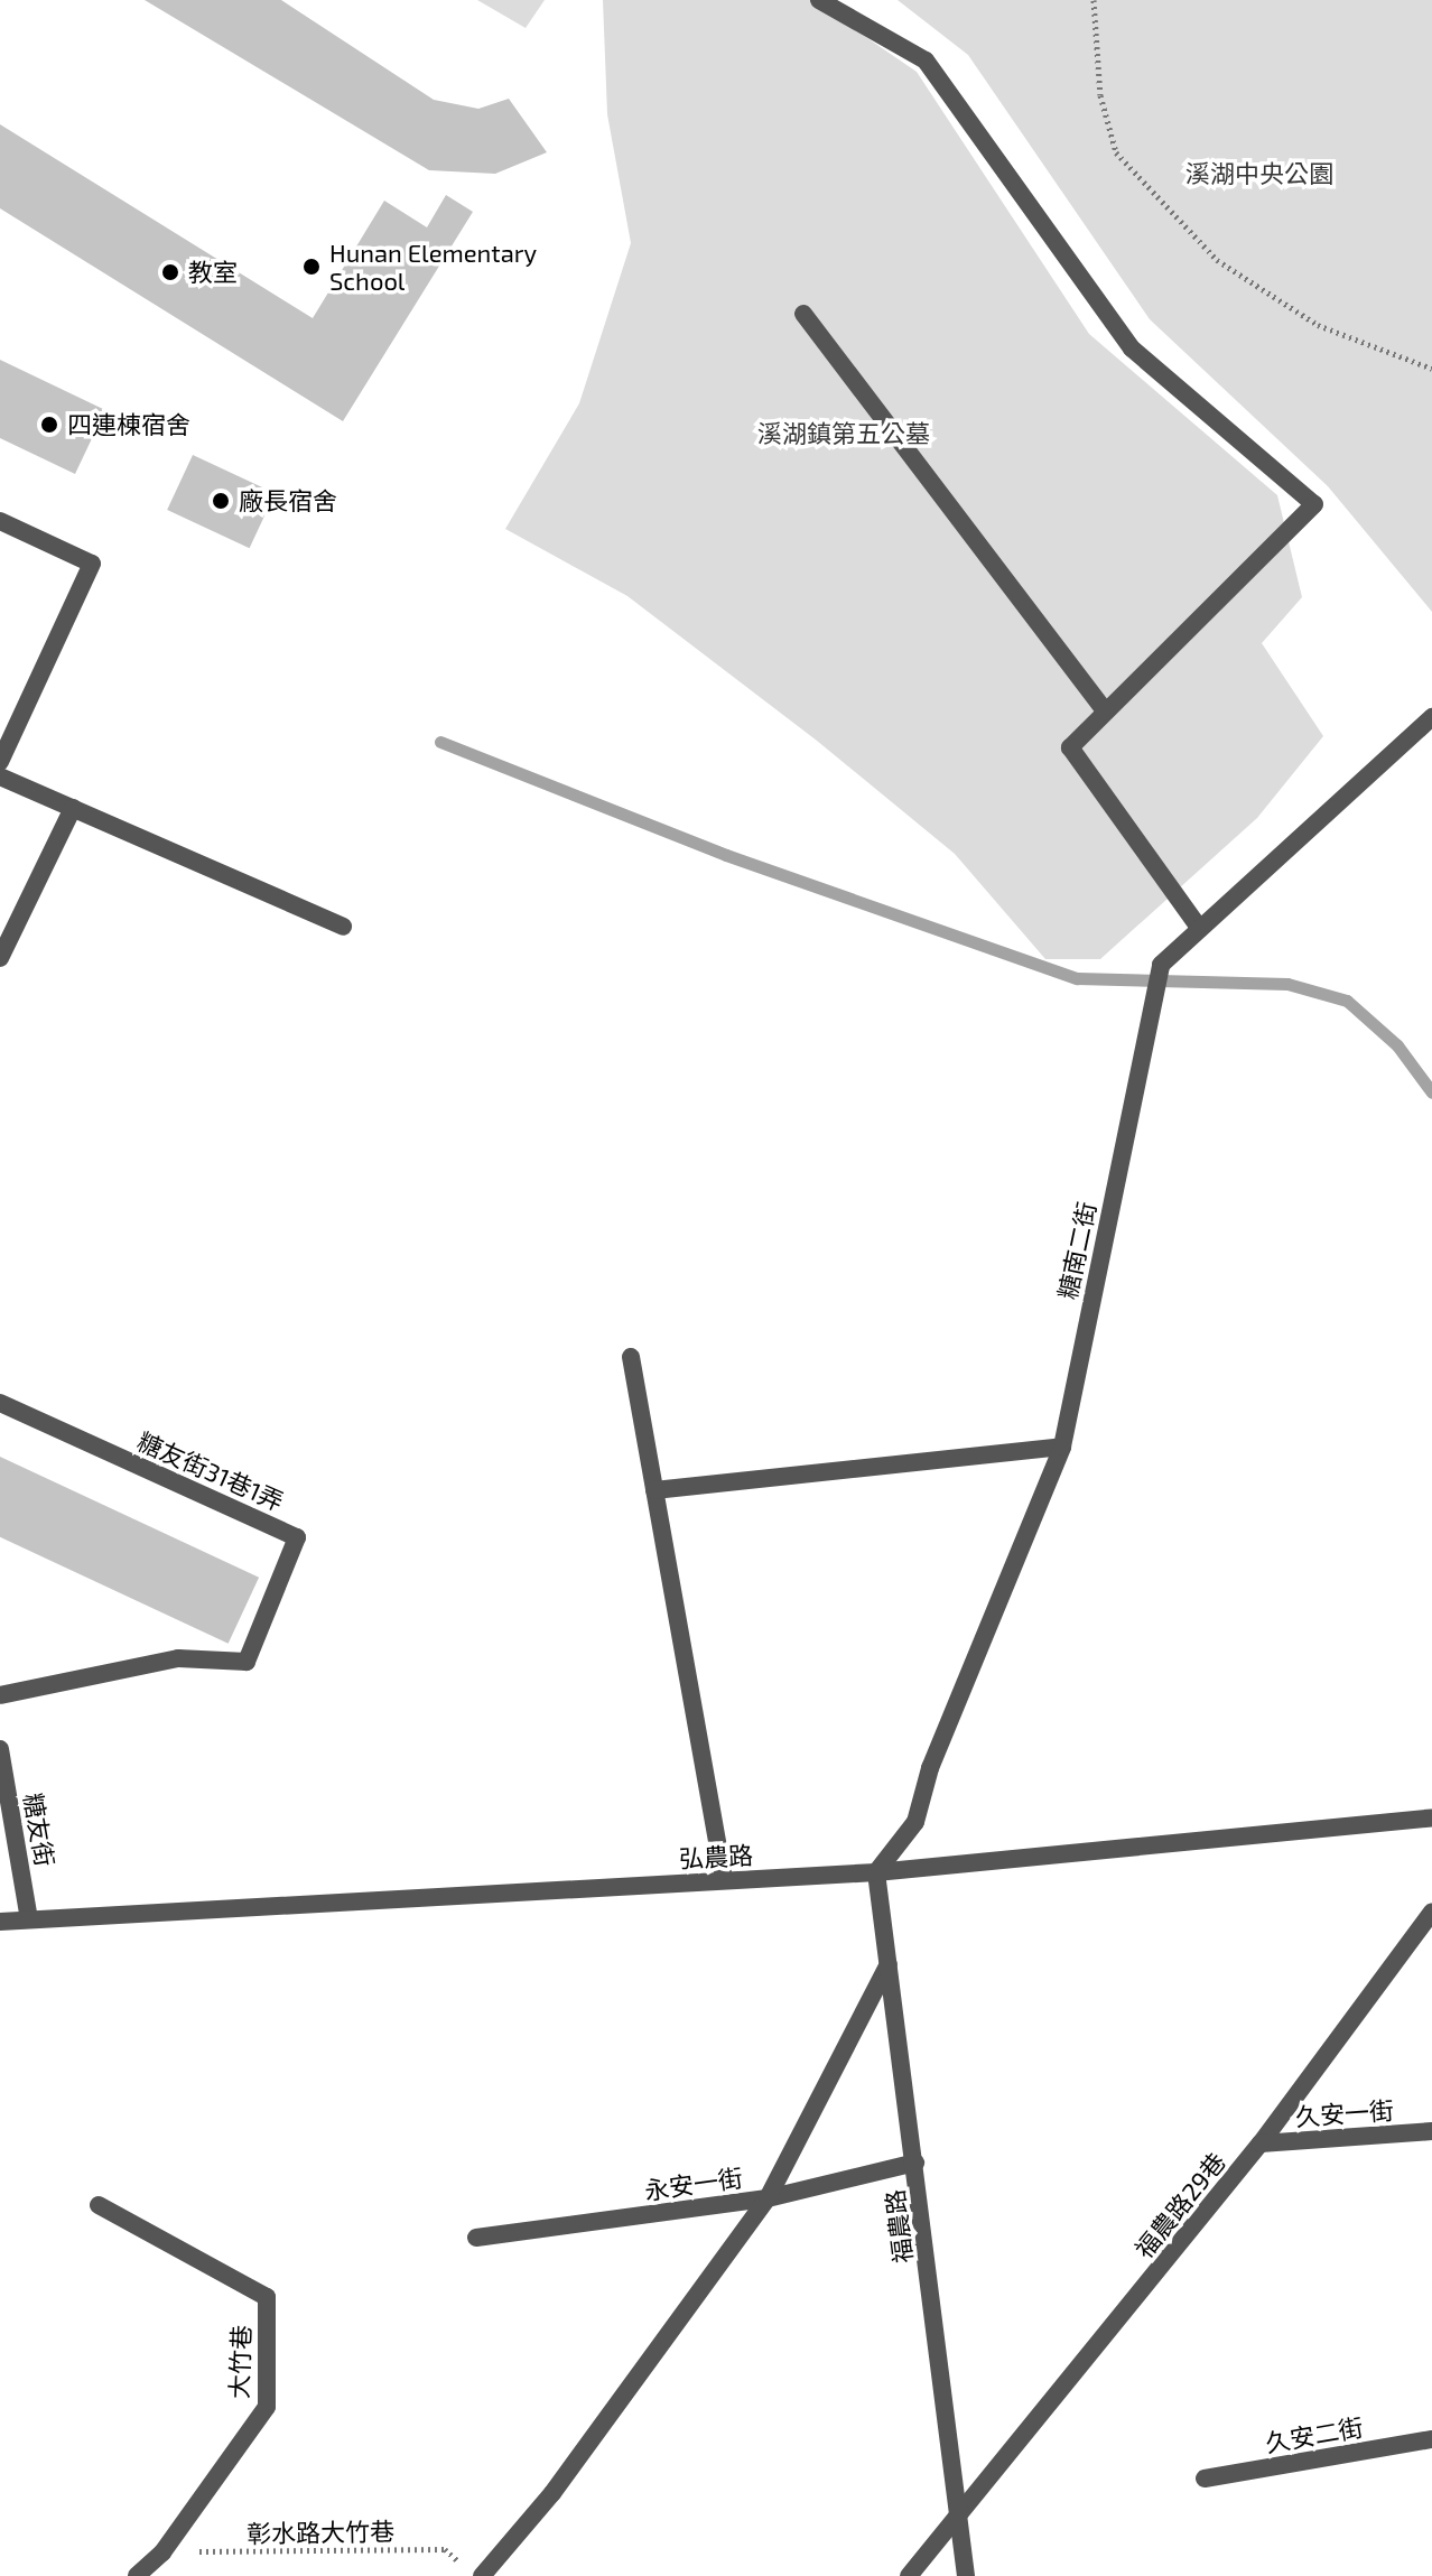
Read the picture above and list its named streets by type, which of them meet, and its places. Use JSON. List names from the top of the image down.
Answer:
{
  "streets": {
    "street": [
      "糖南二街",
      "糖友街31巷1弄",
      "糖友街",
      "弘農路",
      "久安一街",
      "永安一街",
      "福農路29巷",
      "福農路",
      "大竹巷",
      "久安二街"
    ],
    "path": ["彰水路大竹巷"]
  },
  "crossings": [
    ["糖南二街", "弘農路"],
    ["糖南二街", "福農路"],
    ["糖友街", "弘農路"],
    ["弘農路", "福農路"],
    ["久安一街", "福農路29巷"],
    ["永安一街", "福農路"],
    ["福農路29巷", "福農路"],
    ["大竹巷", "彰水路大竹巷"]
  ],
  "parks": ["溪湖中央公園", "溪湖鎮第五公墓"],
  "places": [
    "Hunan Elementary School",
    "教室",
    "四連棟宿舍",
    "廠長宿舍"
  ]
}
